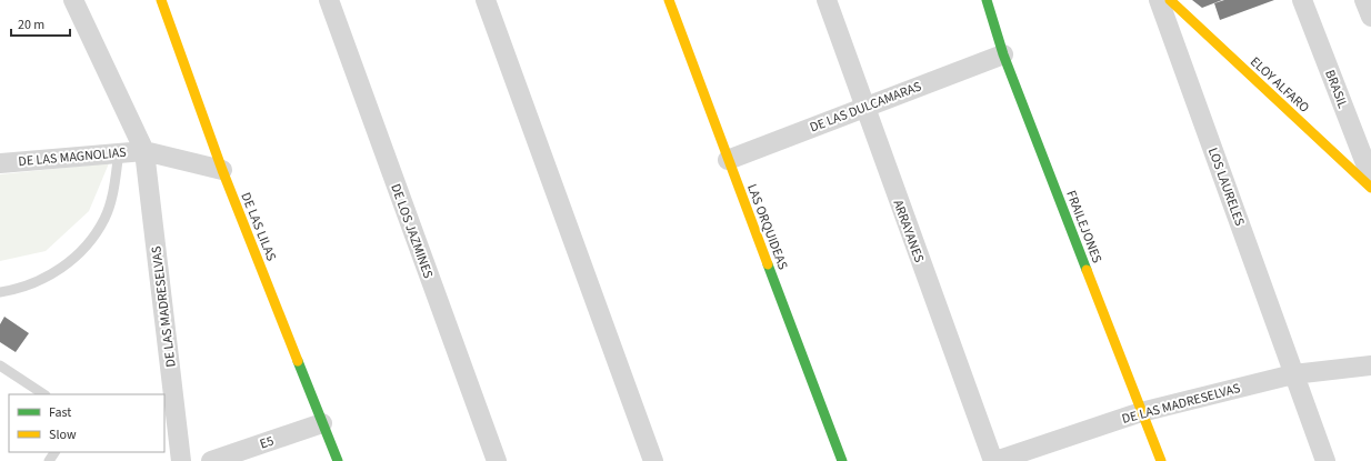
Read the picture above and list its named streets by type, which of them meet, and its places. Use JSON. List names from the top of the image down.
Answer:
{
  "streets": {
    "street": [
      "ELOY ALFARO",
      "BRASIL",
      "DE LAS DULCAMARAS",
      "DE LAS MAGNOLIAS",
      "LOS LAURELES",
      "DE LAS LILAS",
      "LAS ORQUIDEAS",
      "FRAILEJONES",
      "DE LOS JAZMINES",
      "ARRAYANES",
      "DE LAS MADRESELVAS",
      "E5"
    ]
  },
  "crossings": [
    ["DE LAS DULCAMARAS", "LAS ORQUIDEAS"],
    ["DE LAS DULCAMARAS", "FRAILEJONES"],
    ["DE LAS DULCAMARAS", "ARRAYANES"],
    ["DE LAS MAGNOLIAS", "DE LAS MADRESELVAS"],
    ["LOS LAURELES", "DE LAS MADRESELVAS"],
    ["DE LAS LILAS", "E5"],
    ["FRAILEJONES", "DE LAS MADRESELVAS"],
    ["ARRAYANES", "DE LAS MADRESELVAS"]
  ],
  "legend": ["Fast", "Slow"],
  "scale_bar": "20 m"
}
